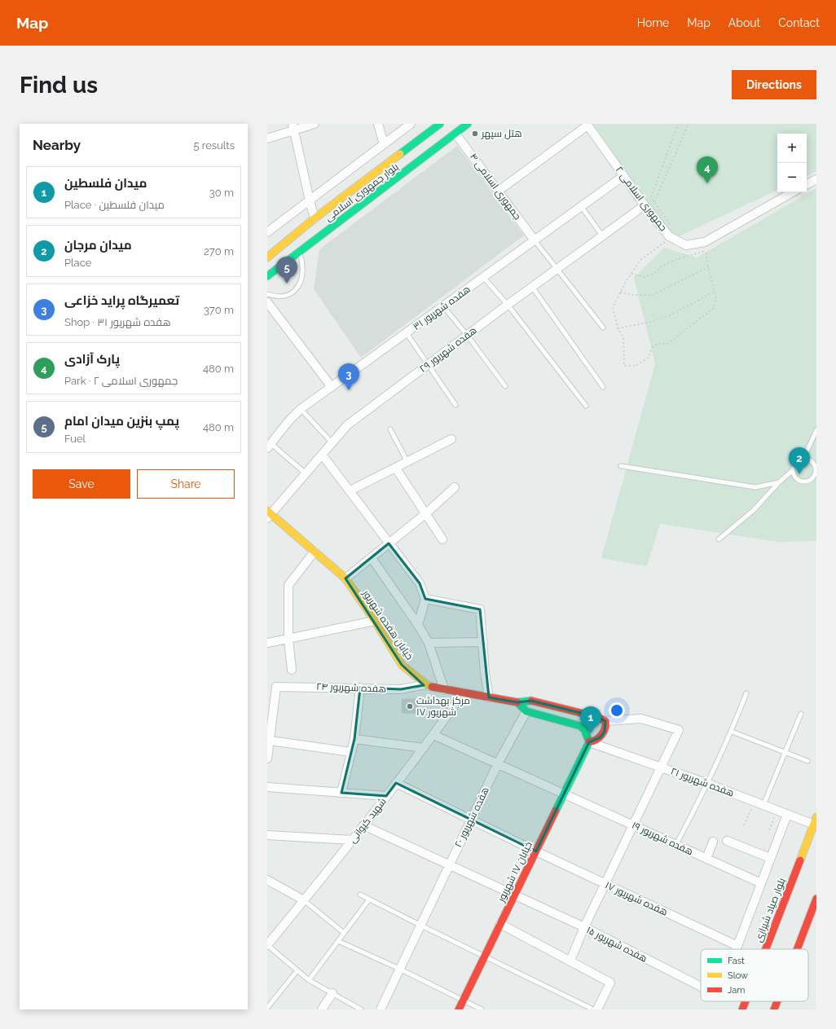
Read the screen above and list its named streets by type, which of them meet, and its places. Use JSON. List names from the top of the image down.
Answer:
{
  "streets": {
    "street": [
      "جمهوری اسلامی ۴",
      "بلوار جمهوری اسلامی",
      "جمهوری اسلامی ۲",
      "هفده شهریور ۳۱",
      "هفده شهریور ۲۹",
      "خیابان هفده شهریور",
      "هفده شهریور ۲۴",
      "هفده شهریور ۲۱",
      "هفده شهریور ۲۰",
      "شهید کیوانی",
      "هفده شهریور ۱۹",
      "خیابان ۱۷ شهریور",
      "هفده شهریور ۱۷",
      "بلوار صیاد شیرازی",
      "هفده شهریور ۱۵"
    ]
  },
  "crossings": [
    ["جمهوری اسلامی ۴", "بلوار جمهوری اسلامی"],
    ["جمهوری اسلامی ۴", "هفده شهریور ۳۱"],
    ["جمهوری اسلامی ۲", "هفده شهریور ۳۱"],
    ["جمهوری اسلامی ۲", "هفده شهریور ۲۹"],
    ["هفده شهریور ۲۹", "خیابان هفده شهریور"],
    ["خیابان هفده شهریور", "هفده شهریور ۲۴"],
    ["خیابان هفده شهریور", "شهید کیوانی"],
    ["هفده شهریور ۲۱", "خیابان ۱۷ شهریور"],
    ["هفده شهریور ۲۱", "بلوار صیاد شیرازی"],
    ["هفده شهریور ۲۰", "هفده شهریور ۱۹"],
    ["هفده شهریور ۲۰", "هفده شهریور ۱۷"],
    ["هفده شهریور ۲۰", "هفده شهریور ۱۵"],
    ["شهید کیوانی", "هفده شهریور ۱۹"],
    ["شهید کیوانی", "هفده شهریور ۱۷"],
    ["شهید کیوانی", "هفده شهریور ۱۵"],
    ["هفده شهریور ۱۹", "خیابان ۱۷ شهریور"],
    ["خیابان ۱۷ شهریور", "هفده شهریور ۱۷"],
    ["خیابان ۱۷ شهریور", "هفده شهریور ۱۵"],
    ["هفده شهریور ۱۷", "هفده شهریور ۱۵"]
  ],
  "places": ["هتل سپهر", "مرکز بهداشت ۱۷ شهریور"],
  "legend": ["Fast", "Slow", "Jam"],
  "page": {
    "header": "Map",
    "nav": [
      "Home",
      "Map",
      "About",
      "Contact"
    ],
    "buttons": [
      "Directions",
      ["Save", "Share"]
    ],
    "title": "Find us",
    "heading": ["Nearby", "5 results"],
    "map_buttons": ["+", "−"],
    "pins": [
      "4",
      "5",
      "3",
      "2",
      "1"
    ],
    "list": [
      {
        "mark": "1",
        "name": "میدان فلسطین",
        "note": "Place · میدان فلسطین",
        "value": "30 m"
      },
      {
        "mark": "2",
        "name": "میدان مرجان",
        "note": "Place",
        "value": "270 m"
      },
      {
        "mark": "3",
        "name": "تعمیرگاه پراید خزاعی",
        "note": "Shop · هفده شهریور ۳۱",
        "value": "370 m"
      },
      {
        "mark": "4",
        "name": "پارک آزادی",
        "note": "Park · جمهوری اسلامی ۲",
        "value": "480 m"
      },
      {
        "mark": "5",
        "name": "پمپ بنزین میدان امام",
        "note": "Fuel",
        "value": "480 m"
      }
    ]
  }
}
